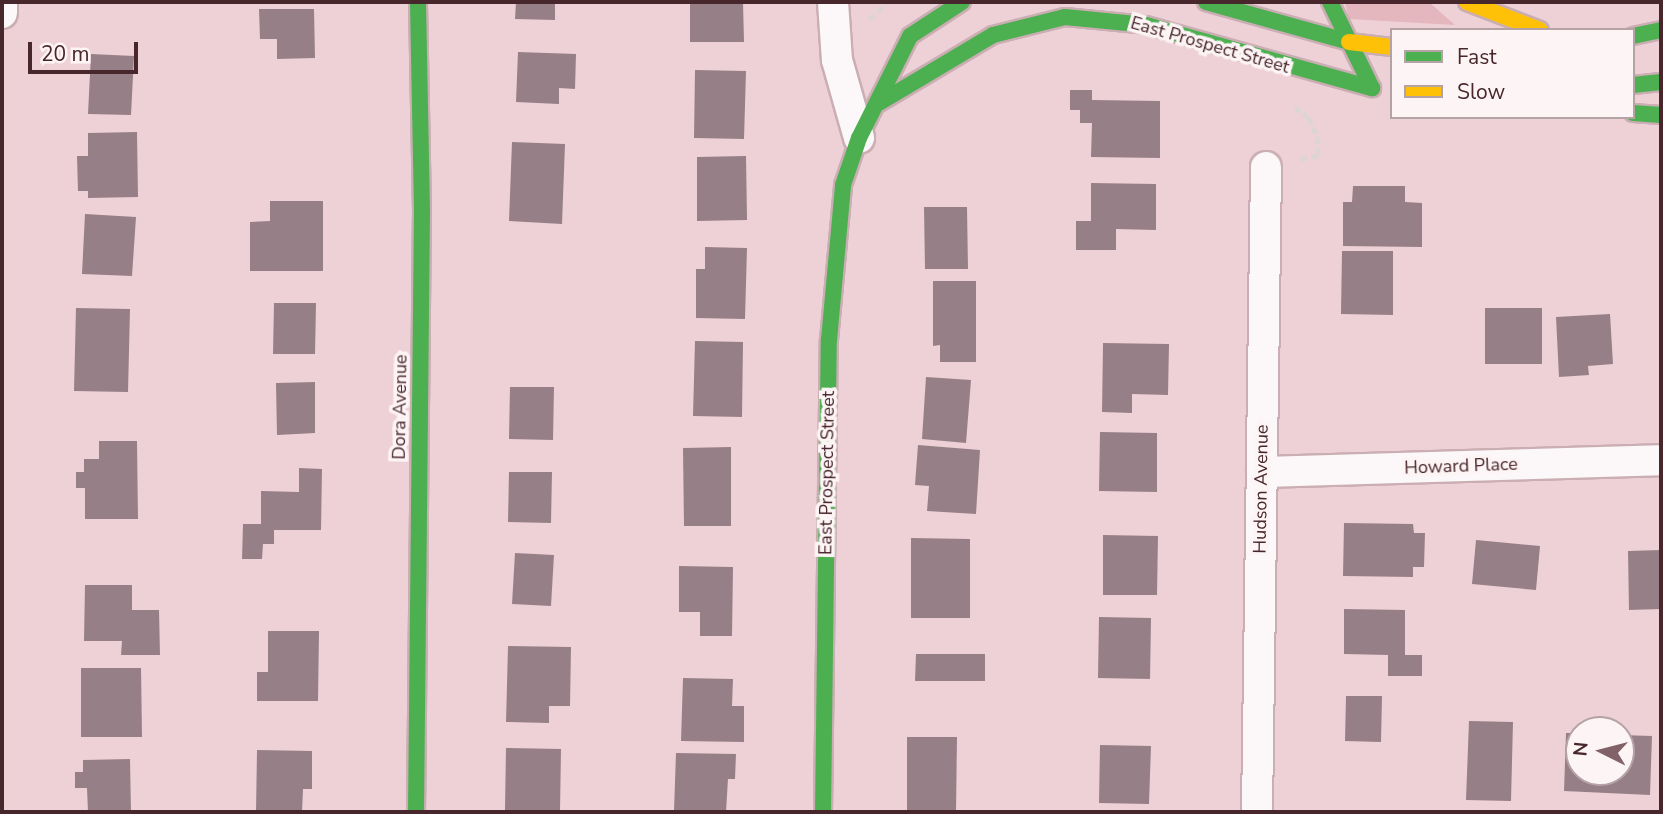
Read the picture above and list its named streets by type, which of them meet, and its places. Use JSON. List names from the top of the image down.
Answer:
{
  "streets": {
    "main road": ["East Prospect Street", "Dora Avenue"],
    "street": ["Howard Place", "Hudson Avenue"]
  },
  "crossings": [
    ["Howard Place", "Hudson Avenue"]
  ],
  "legend": ["Fast", "Slow"],
  "scale_bar": "20 m",
  "north": "left"
}
